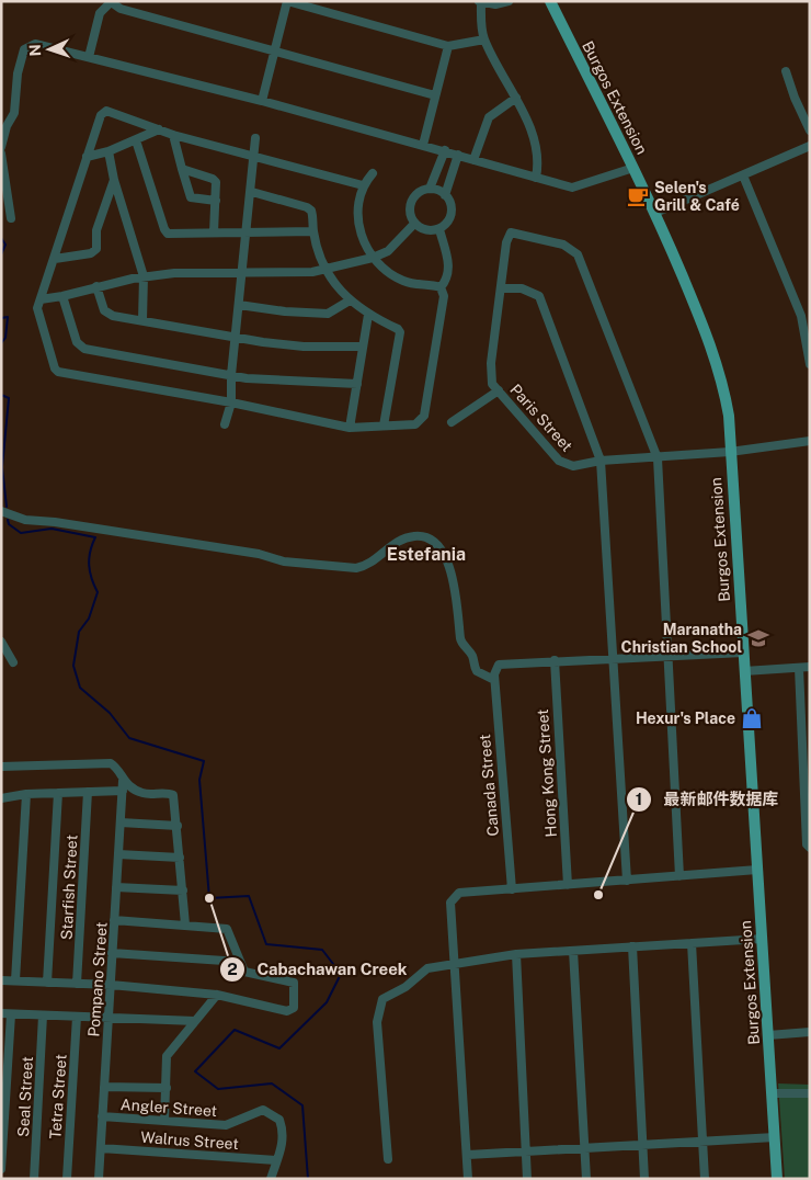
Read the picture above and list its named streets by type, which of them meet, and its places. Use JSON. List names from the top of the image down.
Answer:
{
  "streets": {
    "main road": ["Burgos Extension"],
    "street": [
      "Paris Street",
      "Hong Kong Street",
      "Canada Street",
      "Starfish Street",
      "Pompano Street",
      "Seal Street",
      "Tetra Street",
      "Angler Street",
      "Walrus Street"
    ]
  },
  "crossings": [
    ["Burgos Extension", "Paris Street"],
    ["Pompano Street", "Angler Street"],
    ["Pompano Street", "Walrus Street"],
    ["Angler Street", "Walrus Street"]
  ],
  "districts": ["Estefania"],
  "places": {
    "cafe": ["Selen's Grill & Café"],
    "school or university": ["Maranatha Christian School"],
    "shop": ["Hexur's Place"],
    "other": ["最新邮件数据库", "Cabachawan Creek"]
  },
  "north": "left"
}
